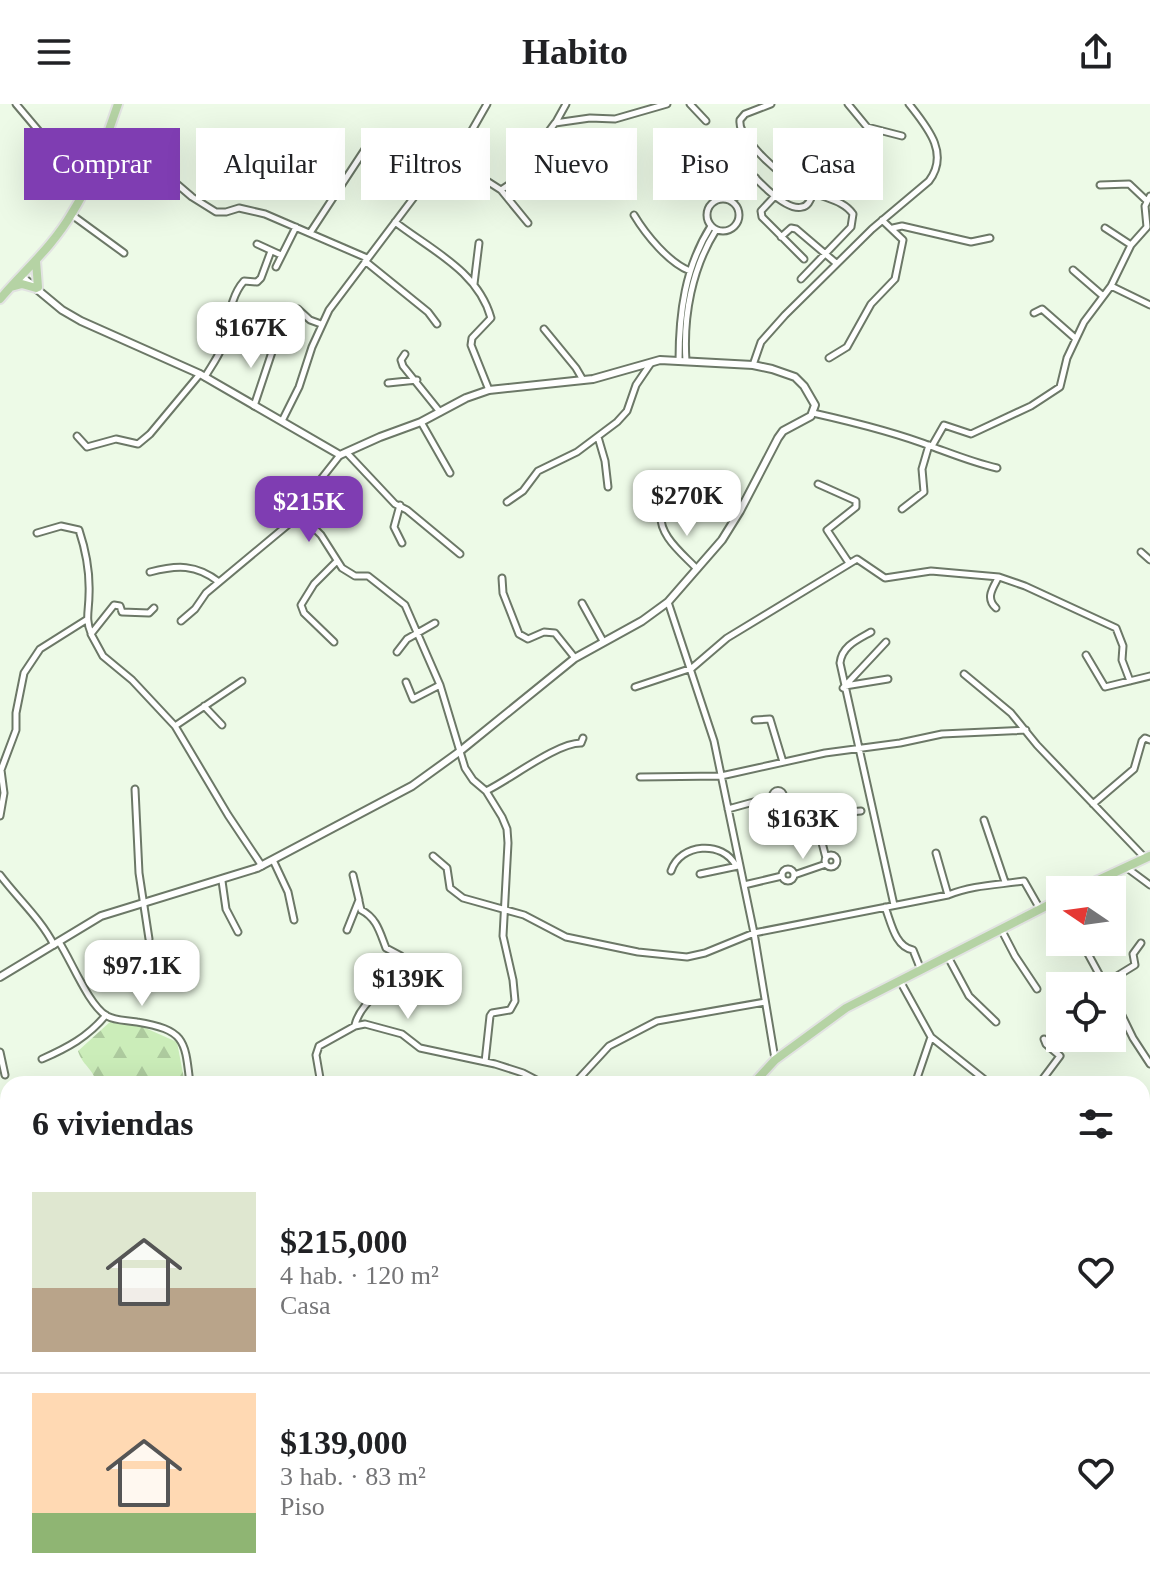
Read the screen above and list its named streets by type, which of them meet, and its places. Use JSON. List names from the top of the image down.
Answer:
{
  "north": "left",
  "page": {
    "header": "Habito",
    "chip": [
      "Comprar",
      "Alquilar",
      "Filtros",
      "Nuevo",
      "Piso",
      "Casa"
    ],
    "price": [
      "$167K",
      "$270K",
      "$215K",
      "$163K",
      "$97.1K",
      "$139K"
    ],
    "heading": "6 viviendas",
    "list": [
      {
        "name": "$215,000",
        "note": "4 hab. · 120 m² · Casa"
      },
      {
        "name": "$139,000",
        "note": "3 hab. · 83 m² · Piso"
      }
    ]
  }
}
